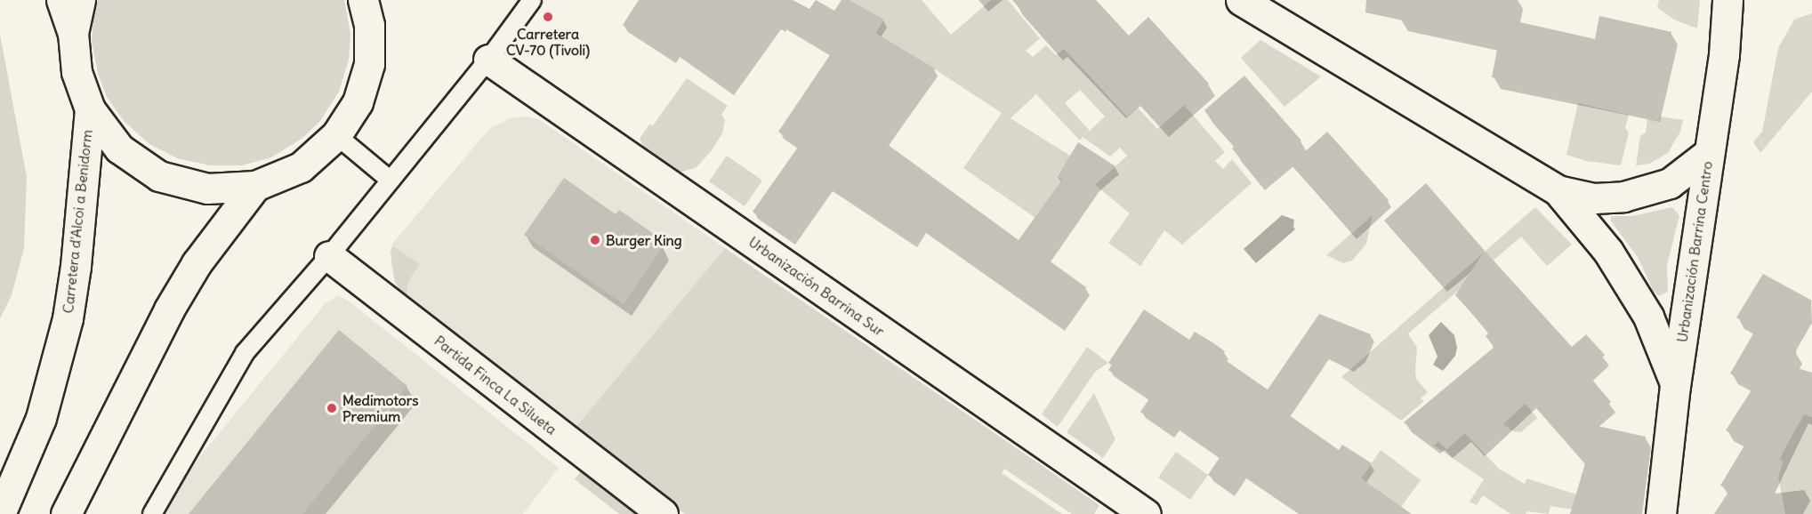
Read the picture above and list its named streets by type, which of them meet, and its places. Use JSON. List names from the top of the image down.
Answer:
{
  "streets": {
    "street": [
      "Carretera d'Alcoi a Benidorm",
      "Urbanización Barrina Centro",
      "Urbanización Barrina Sur",
      "Partida Finca La Silueta"
    ]
  },
  "places": ["Carretera CV-70 (Tivoli)", "Burger King", "Medimotors Premium"]
}
